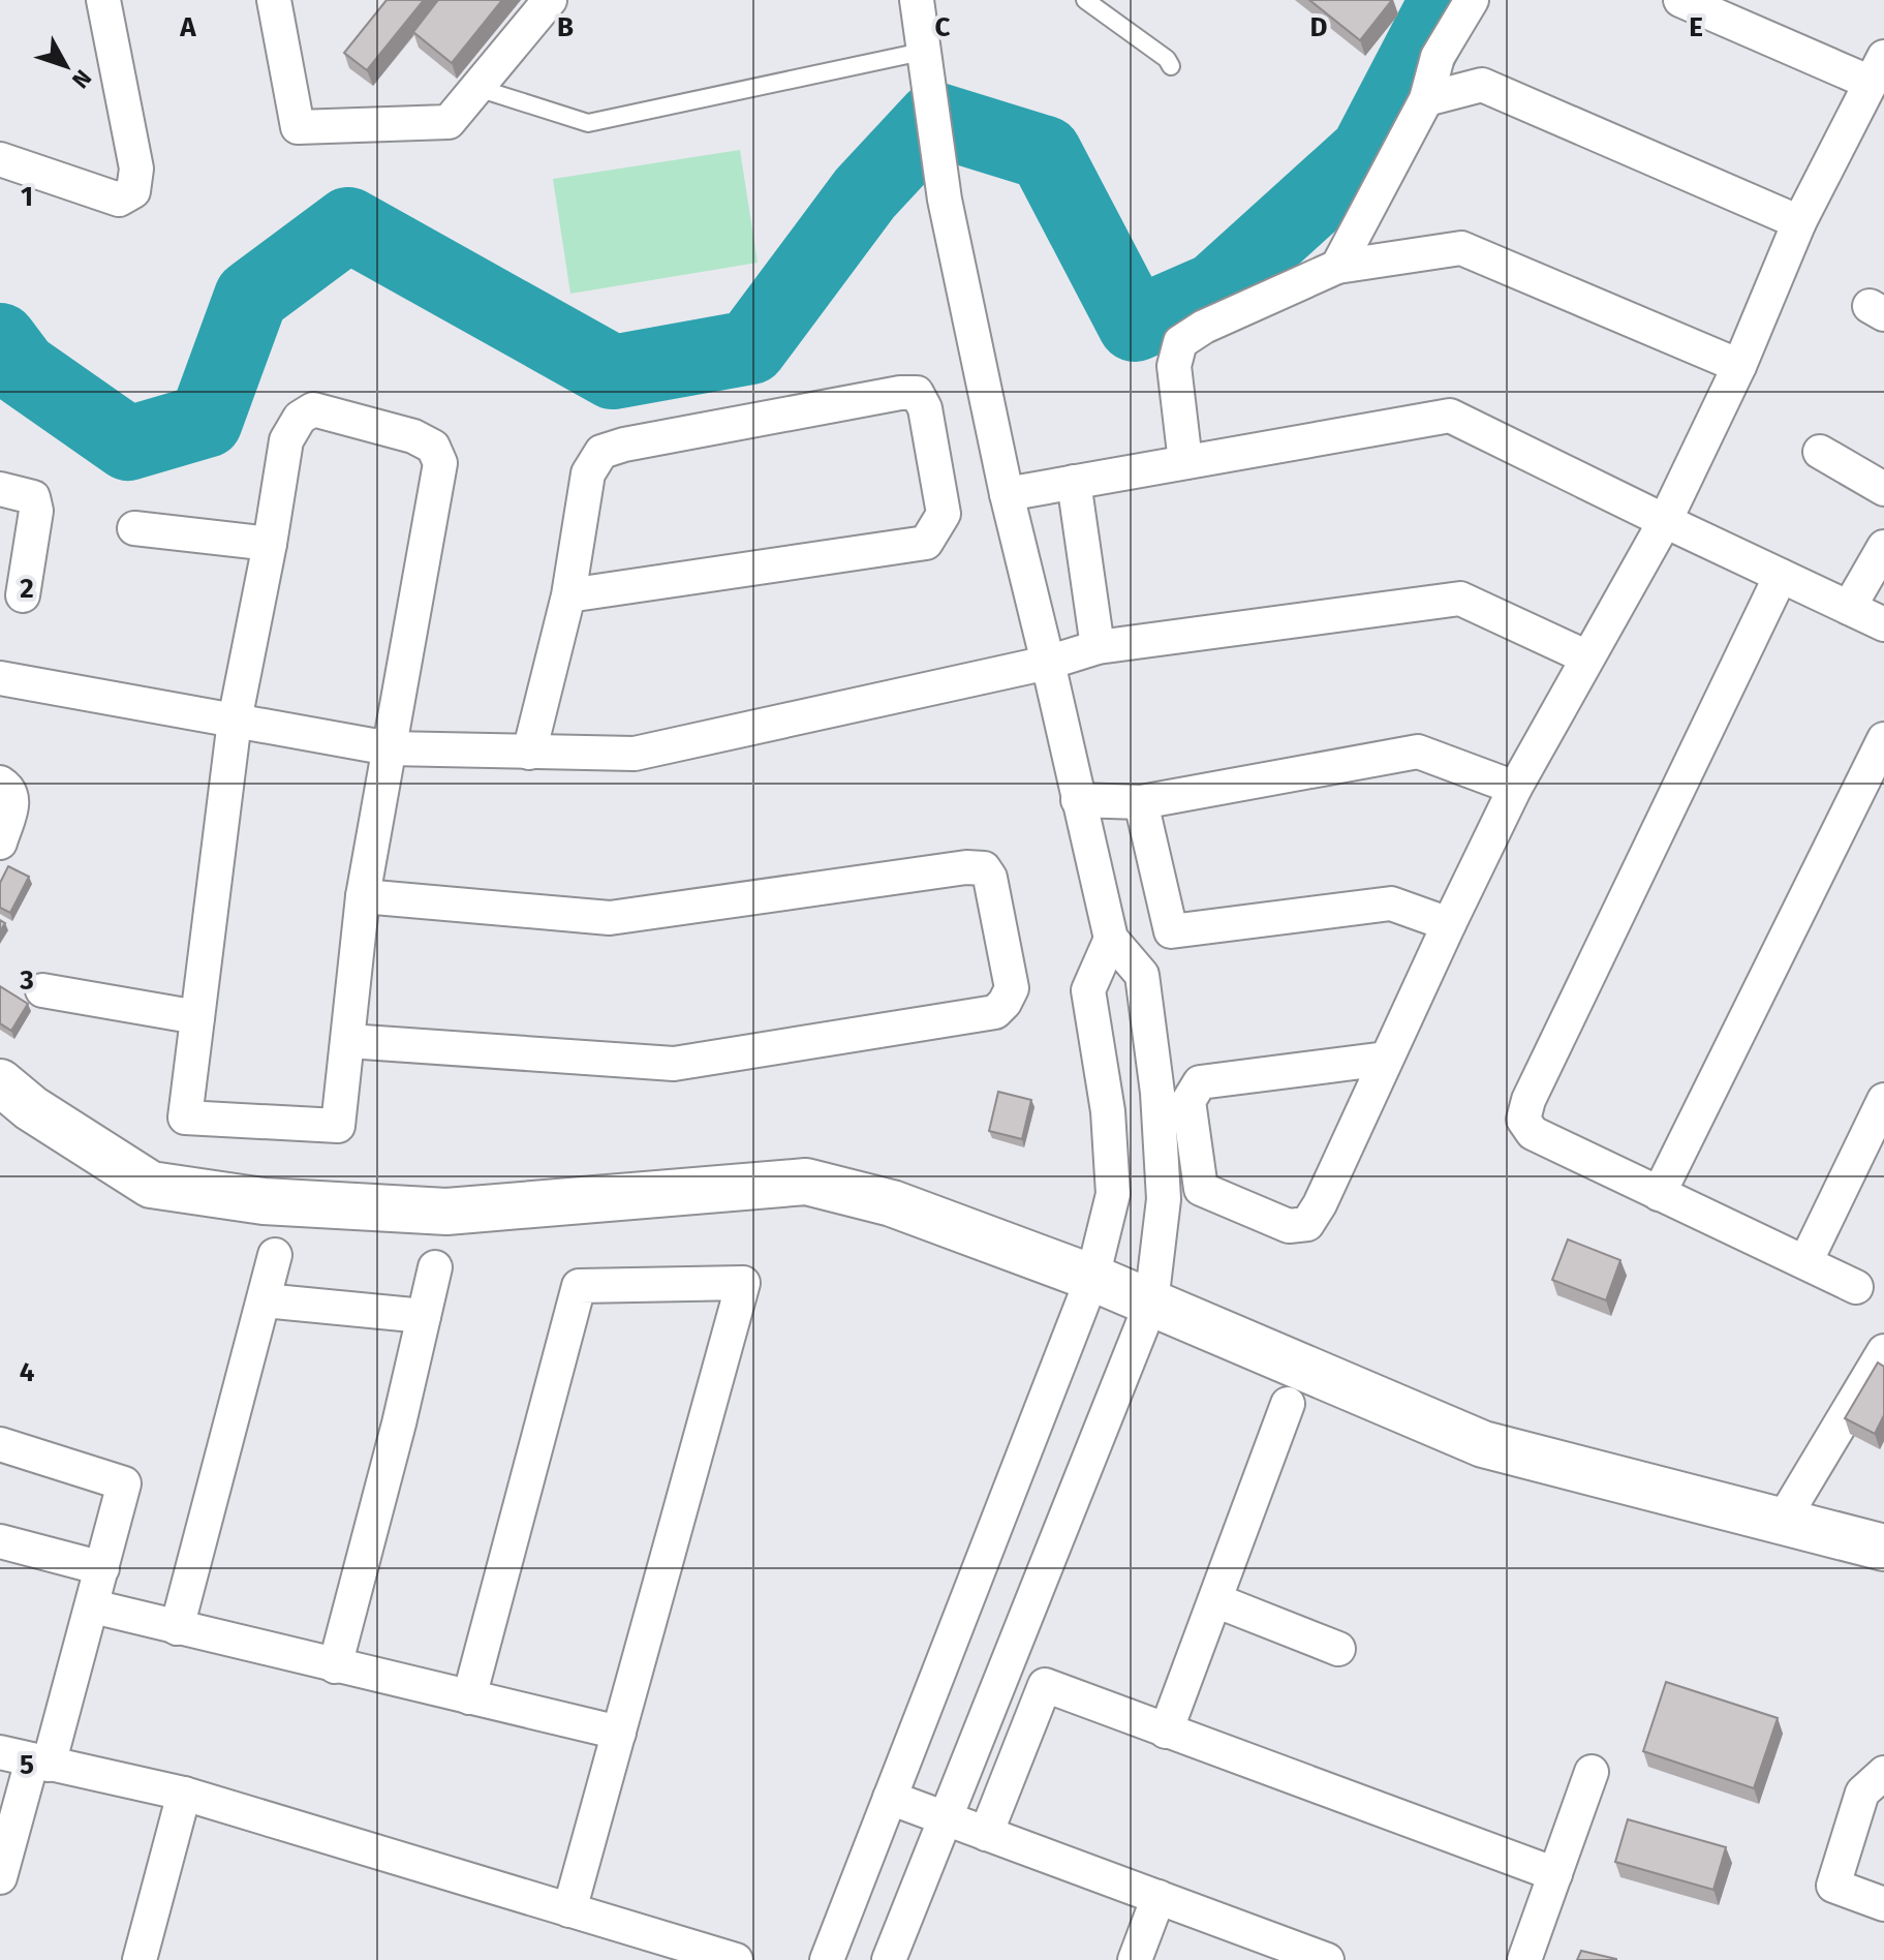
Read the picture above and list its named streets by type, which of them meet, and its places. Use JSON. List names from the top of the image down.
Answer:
{
  "north": "bottom right",
  "grid": {
    "columns": [
      "A",
      "B",
      "C",
      "D",
      "E"
    ],
    "rows": [
      "1",
      "2",
      "3",
      "4",
      "5"
    ]
  }
}
